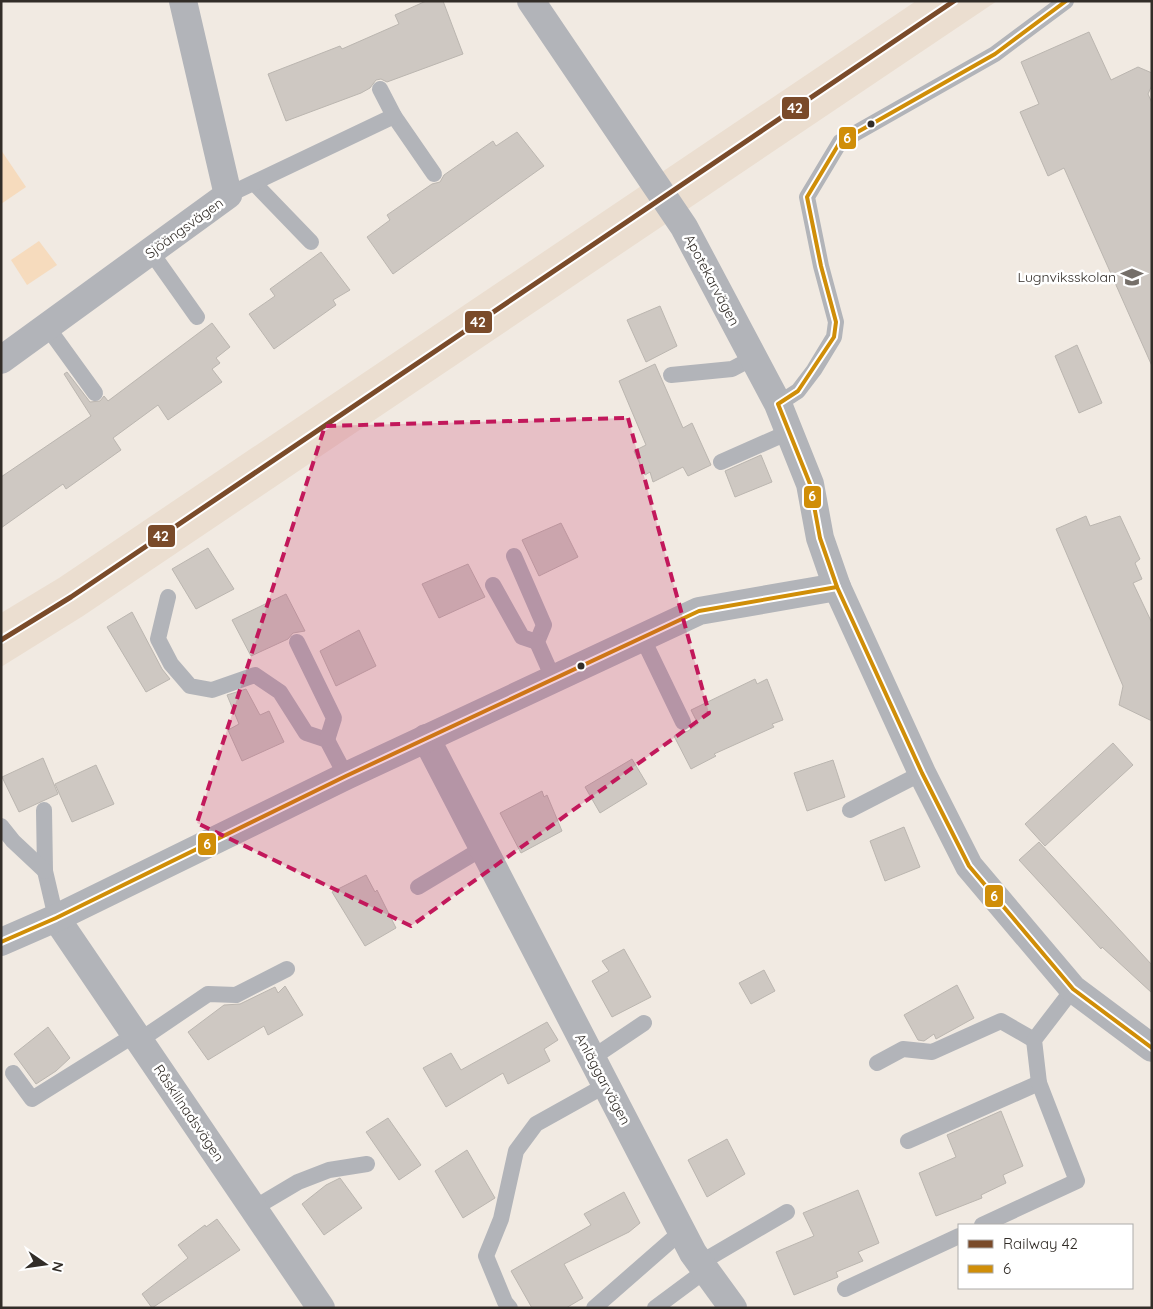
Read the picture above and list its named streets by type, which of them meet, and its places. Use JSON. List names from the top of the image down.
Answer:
{
  "streets": {
    "street": [
      "Sjöängsvägen",
      "Apotekarvägen",
      "Anläggarvägen",
      "Råskillnadsvägen"
    ]
  },
  "places": {
    "school or university": ["Lugnviksskolan"]
  },
  "lines": ["rail line 42", "transit line 6"],
  "legend": ["Railway 42", "6"],
  "north": "right"
}
